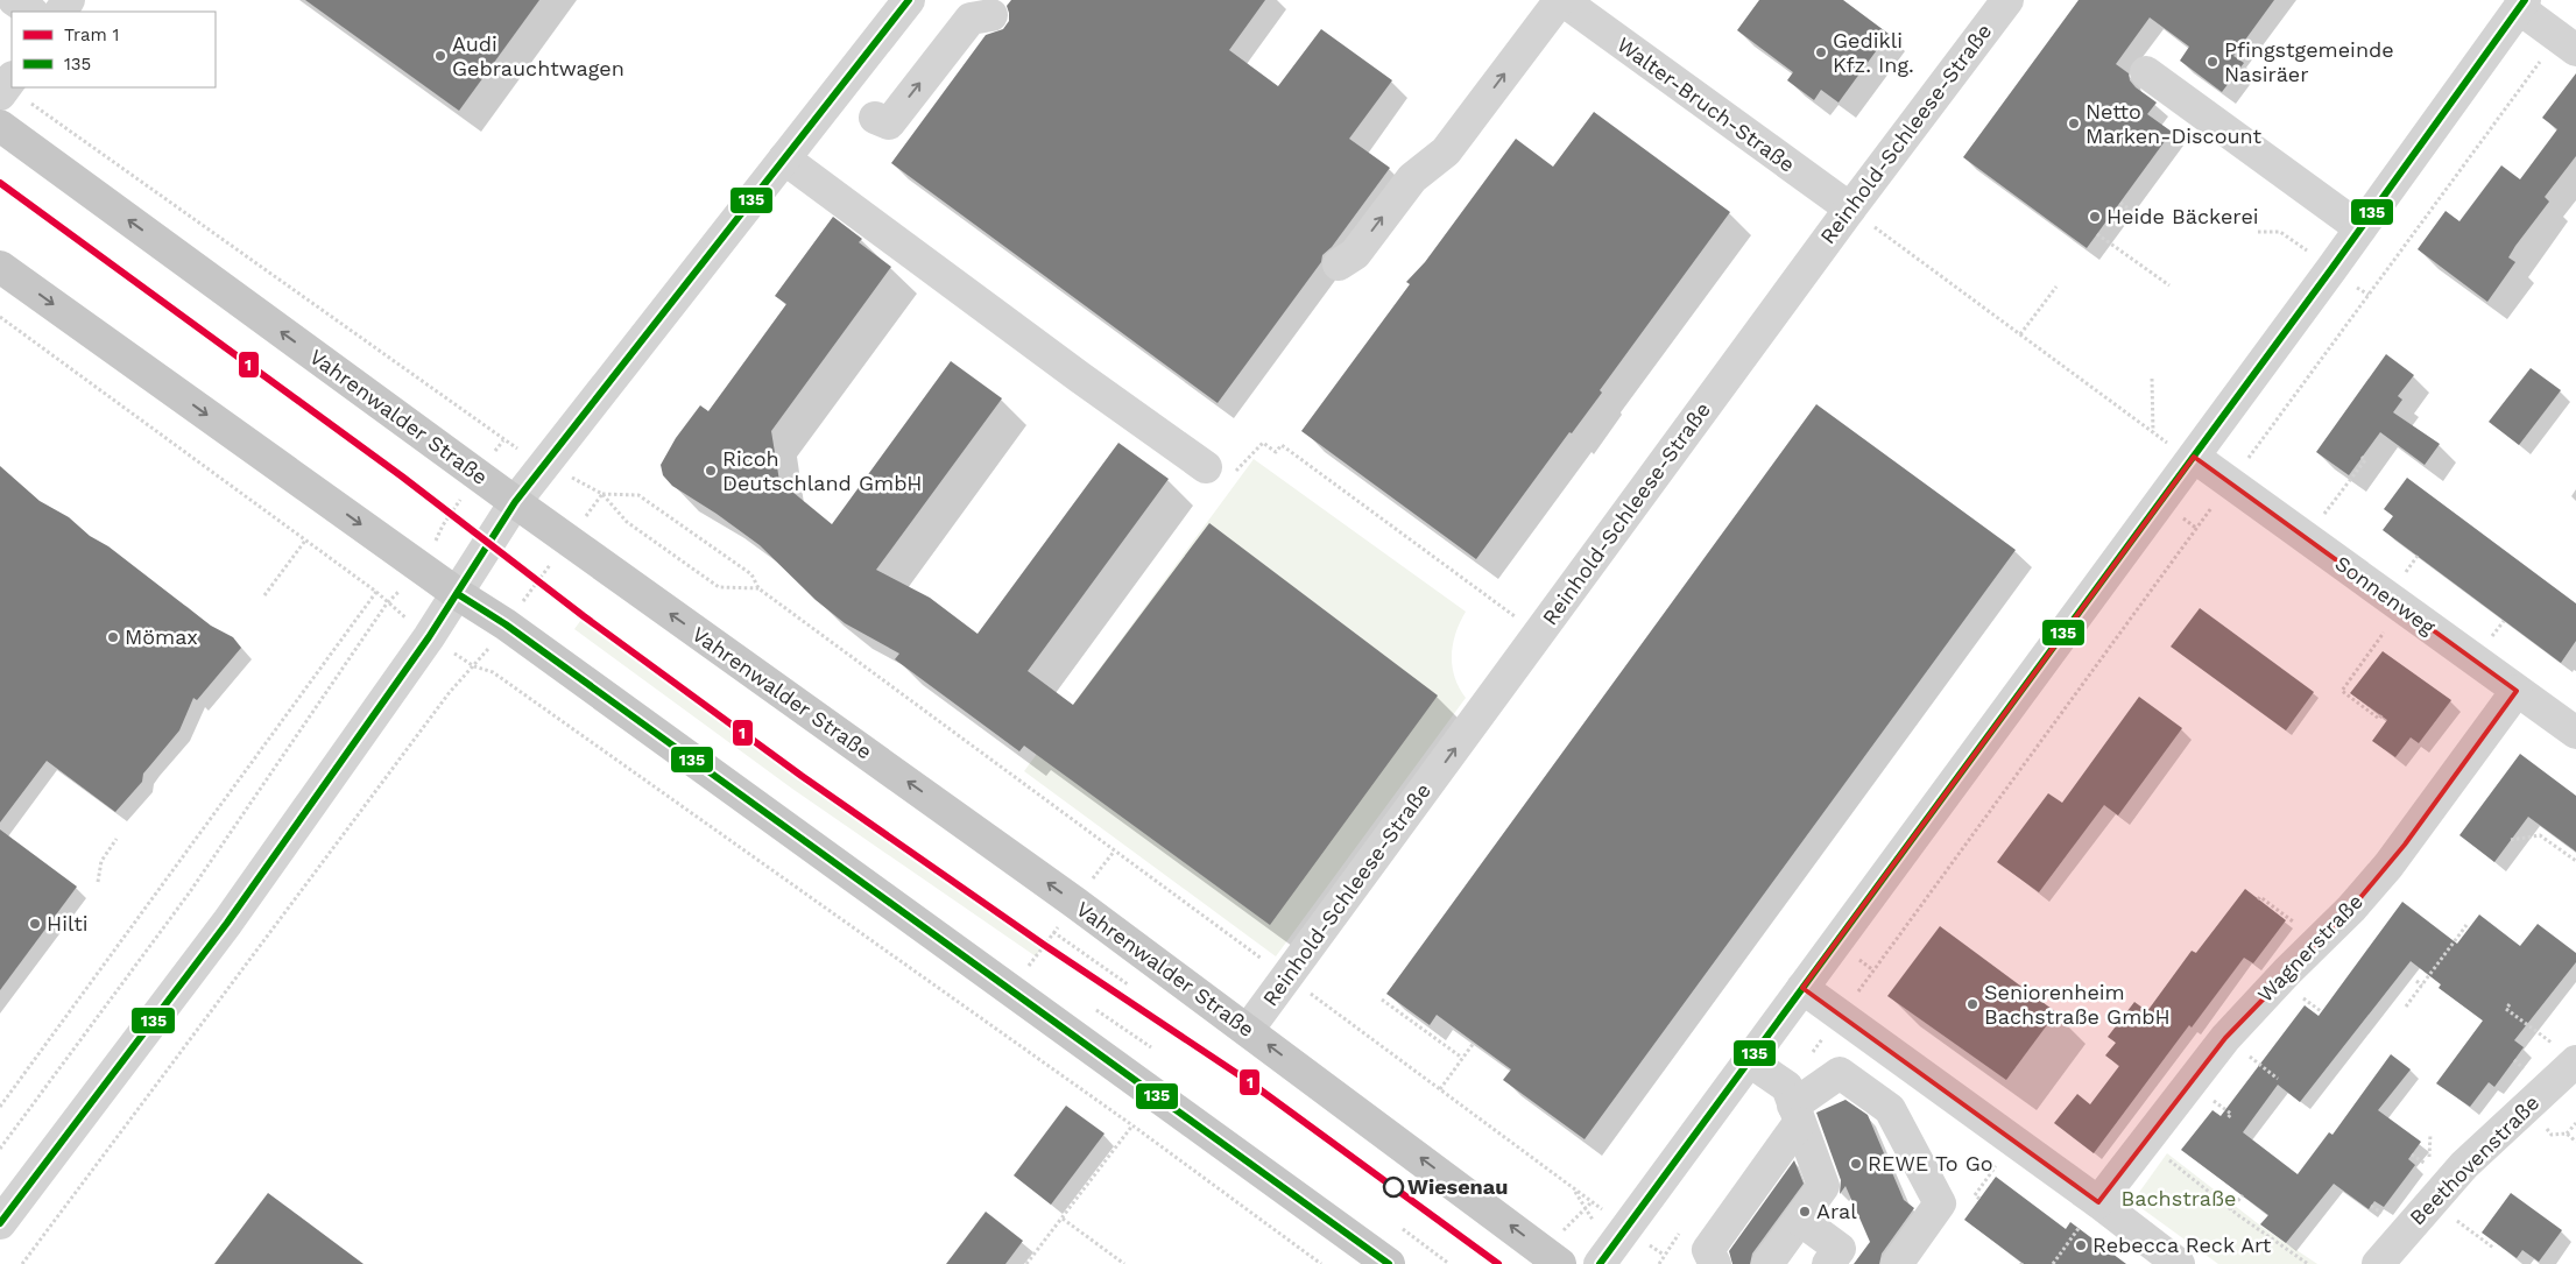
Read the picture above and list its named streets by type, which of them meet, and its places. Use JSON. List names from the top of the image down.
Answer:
{
  "streets": {
    "main road": ["Vahrenwalder Straße"],
    "street": [
      "Walter-Bruch-Straße",
      "Reinhold-Schleese-Straße",
      "Sonnenweg",
      "Wagnerstraße",
      "Beethovenstraße"
    ]
  },
  "crossings": [
    ["Walter-Bruch-Straße", "Reinhold-Schleese-Straße"],
    ["Reinhold-Schleese-Straße", "Vahrenwalder Straße"],
    ["Sonnenweg", "Wagnerstraße"]
  ],
  "parks": ["Bachstraße"],
  "places": [
    "Gedikli Kfz. Ing.",
    "Audi Gebrauchtwagen",
    "Pfingstgemeinde Nasiräer",
    "Netto Marken-Discount",
    "Heide Bäckerei",
    "Ricoh Deutschland GmbH",
    "Mömax",
    "Hilti",
    "Seniorenheim Bachstraße GmbH",
    "REWE To Go",
    "Wiesenau",
    "Aral",
    "Rebecca Reck Art"
  ],
  "lines": ["transit line 135", "tram line 1"],
  "legend": ["Tram 1", "135"]
}
